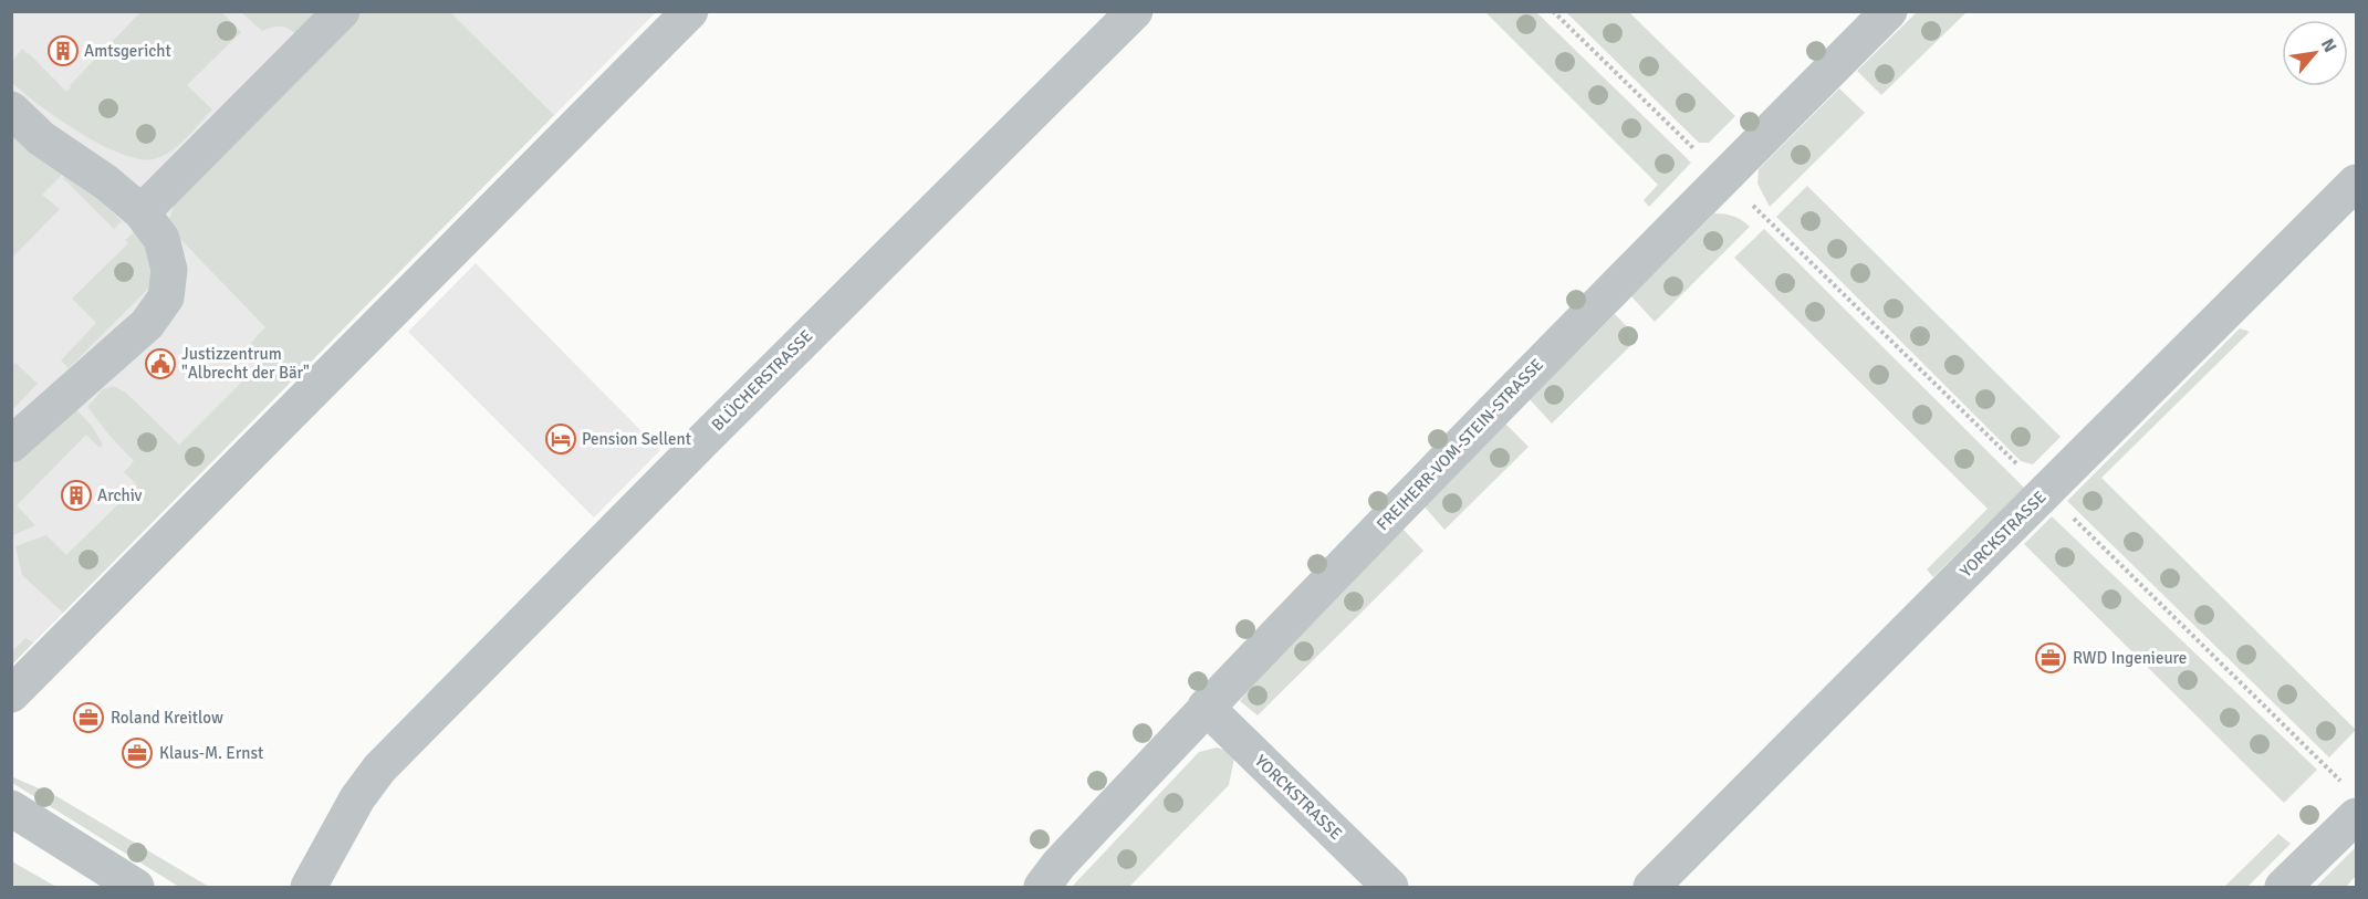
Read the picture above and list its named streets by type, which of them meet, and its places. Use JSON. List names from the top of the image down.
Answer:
{
  "streets": {
    "street": ["BLÜCHERSTRASSE", "FREIHERR-VOM-STEIN-STRASSE", "YORCKSTRASSE"]
  },
  "crossings": [
    ["FREIHERR-VOM-STEIN-STRASSE", "YORCKSTRASSE"]
  ],
  "places": {
    "building": ["Amtsgericht", "Archiv"],
    "public building": ["Justizzentrum \"Albrecht der Bär\""],
    "hotel": ["Pension Sellent"],
    "office": ["RWD Ingenieure", "Roland Kreitlow", "Klaus-M. Ernst"]
  },
  "north": "top right"
}
